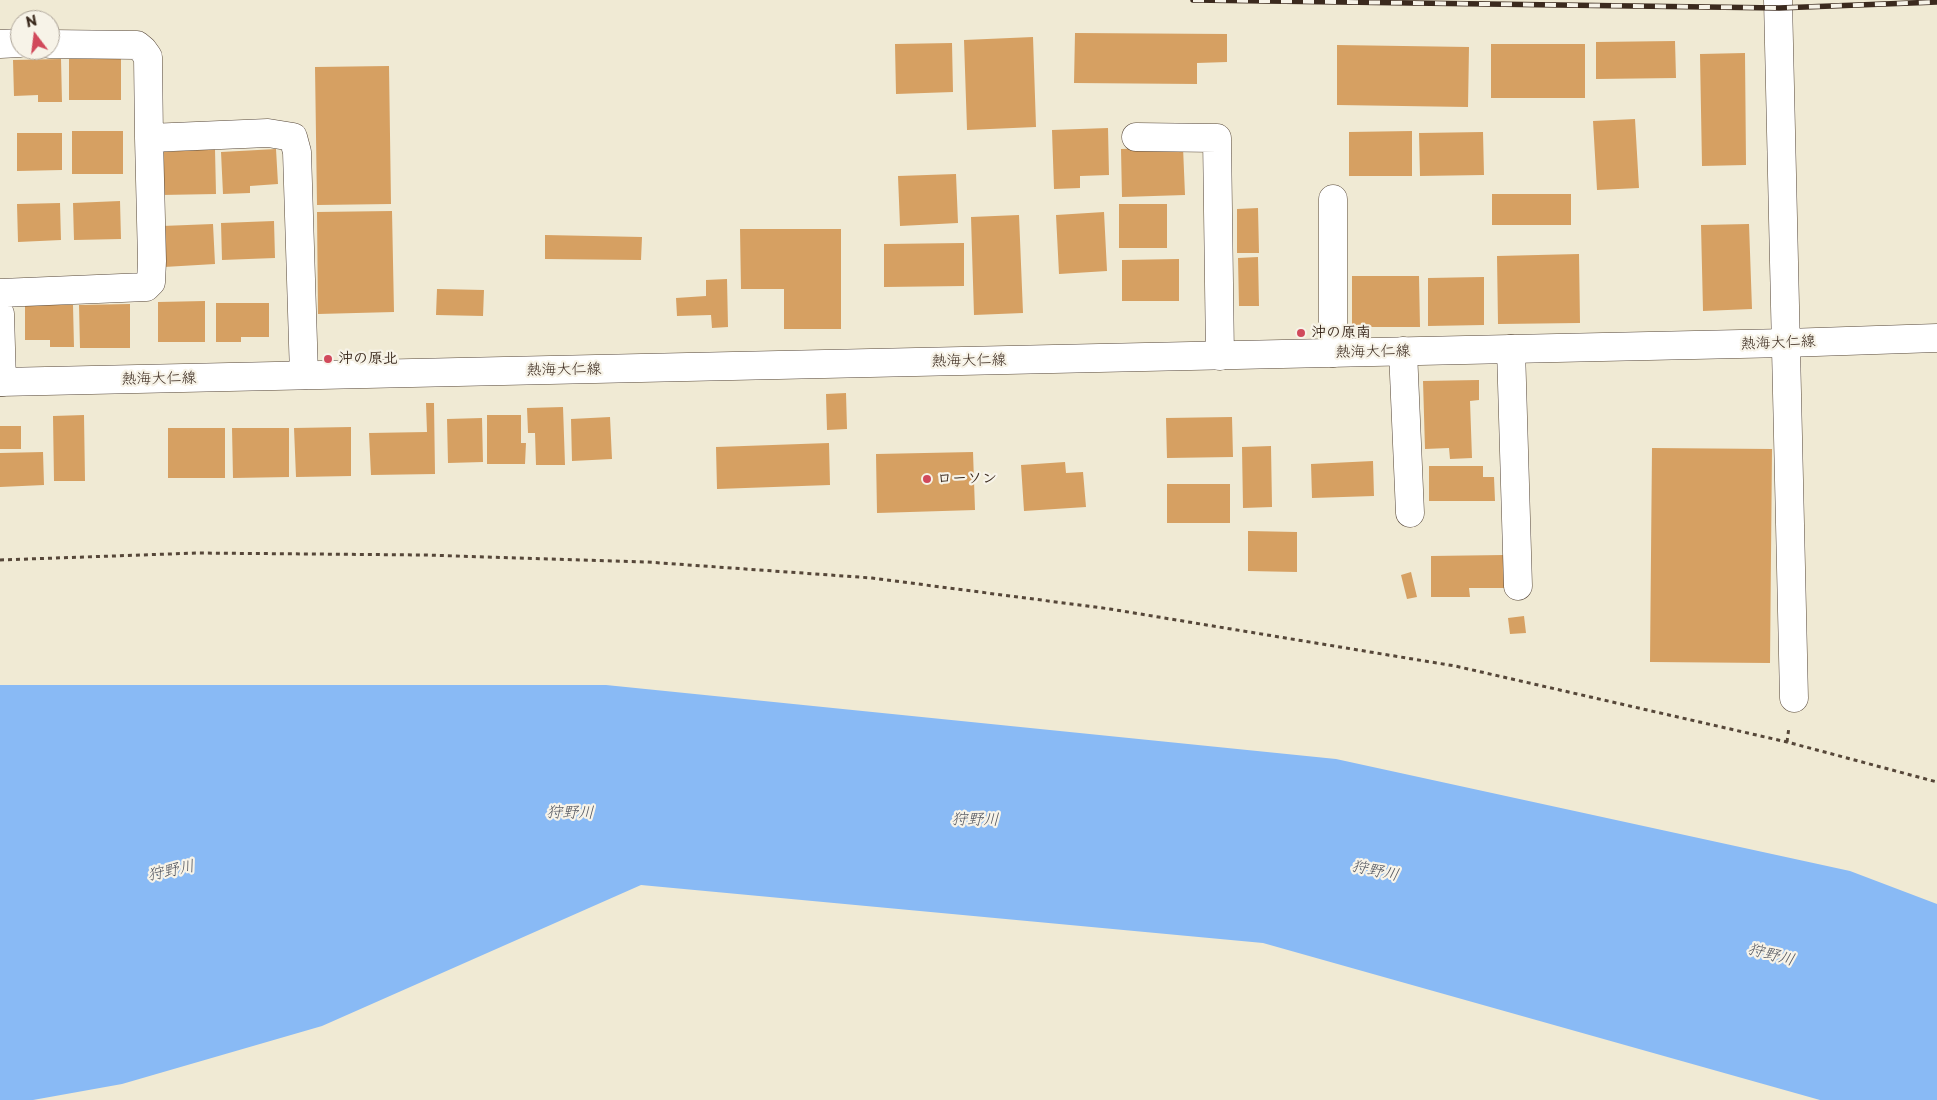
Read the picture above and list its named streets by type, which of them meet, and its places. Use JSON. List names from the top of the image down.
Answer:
{
  "streets": {
    "street": ["熱海大仁線"]
  },
  "water": ["狩野川"],
  "places": ["沖の原南", "沖の原北", "ローソン"],
  "north": "top"
}
